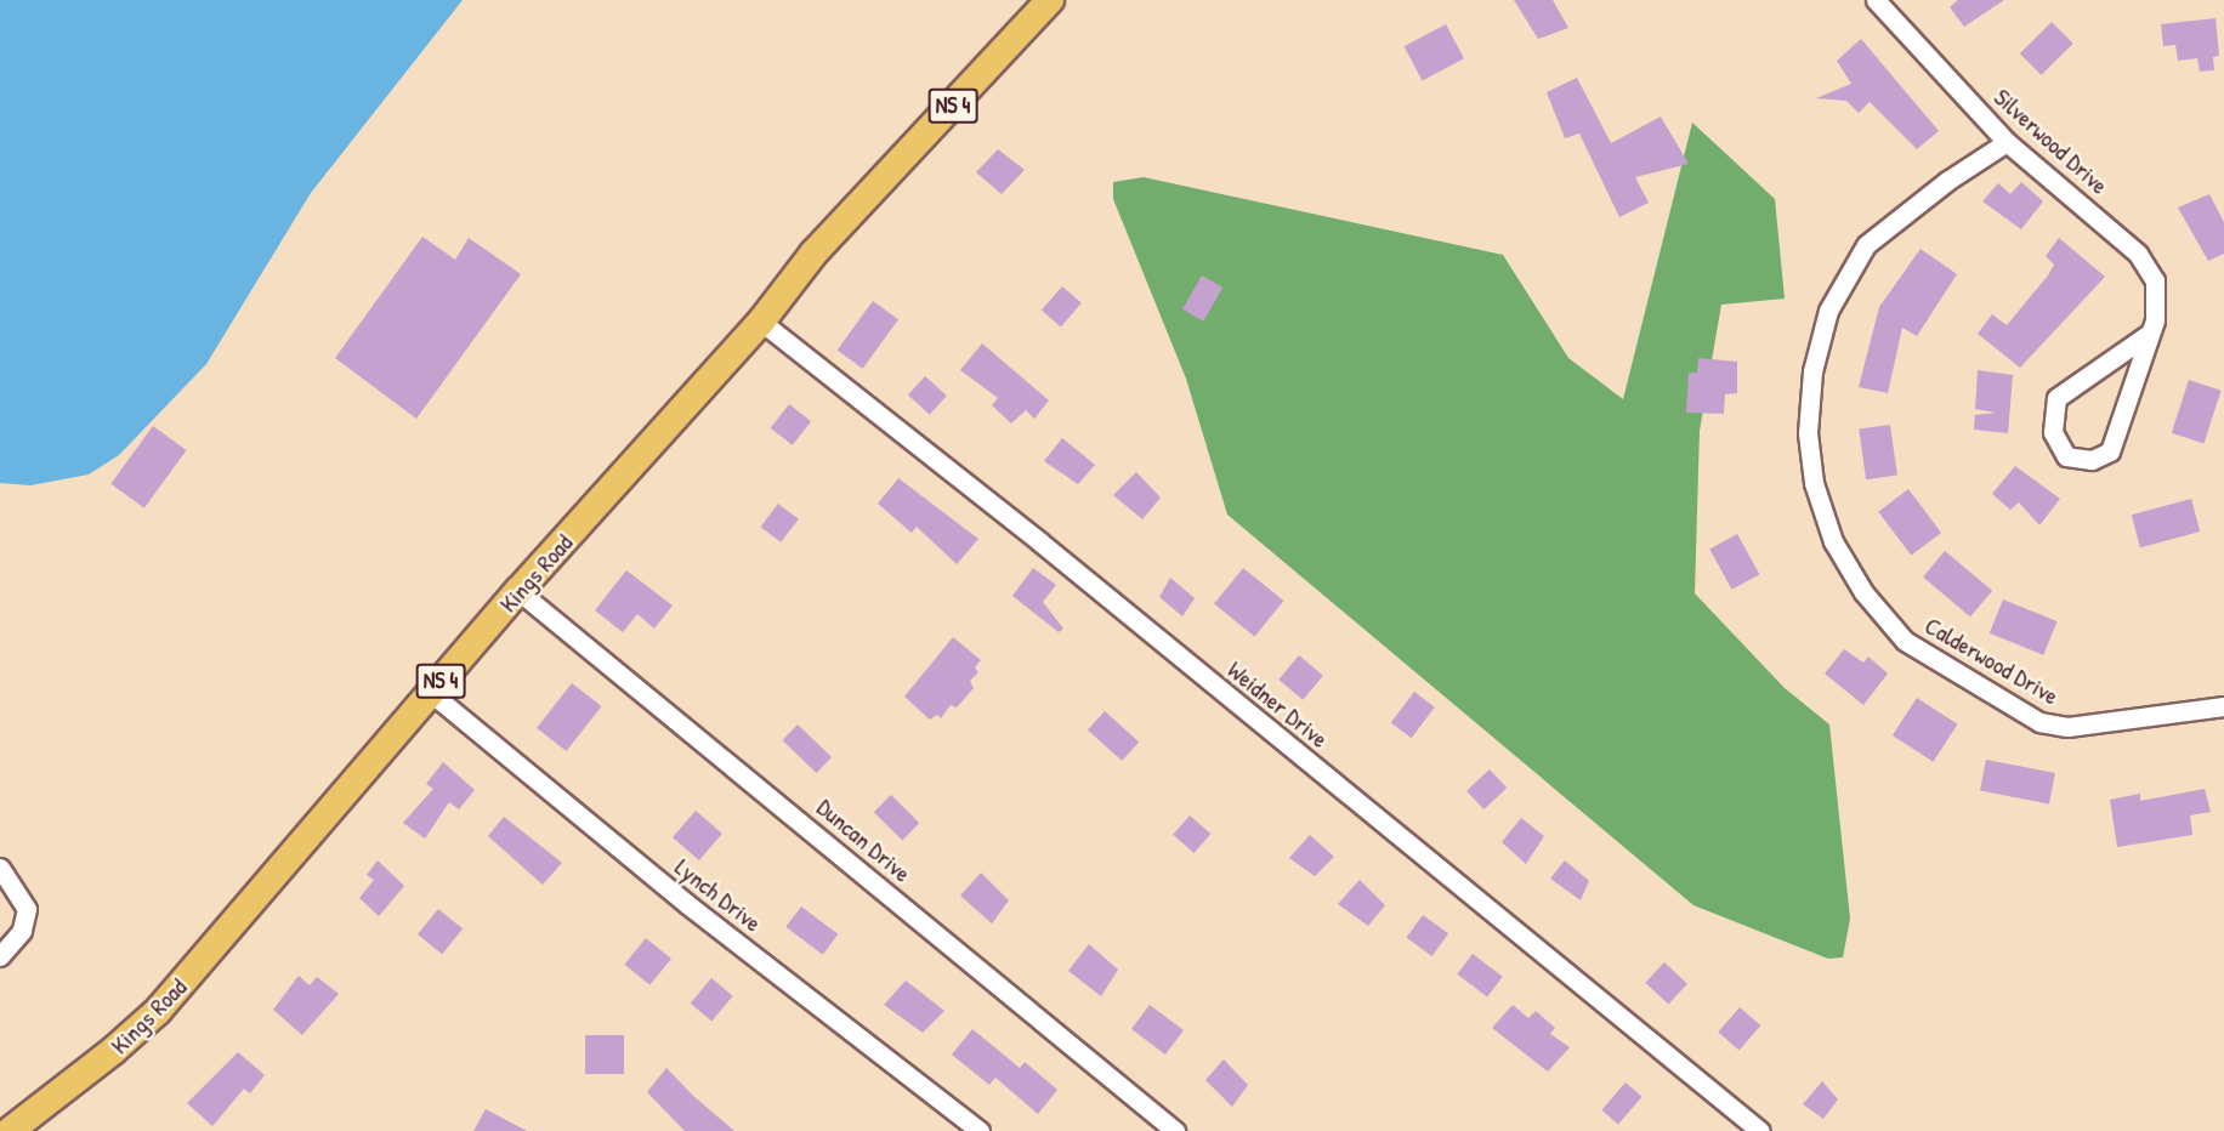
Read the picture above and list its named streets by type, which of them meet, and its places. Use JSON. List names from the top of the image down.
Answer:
{
  "streets": {
    "main road": ["NS 4", "Kings Road"],
    "street": [
      "Silverwood Drive",
      "Calderwood Drive",
      "Weidner Drive",
      "Duncan Drive",
      "Lynch Drive"
    ]
  },
  "crossings": [
    ["Silverwood Drive", "Calderwood Drive"],
    ["Kings Road", "Weidner Drive"],
    ["Kings Road", "Duncan Drive"],
    ["Kings Road", "Lynch Drive"]
  ]
}
